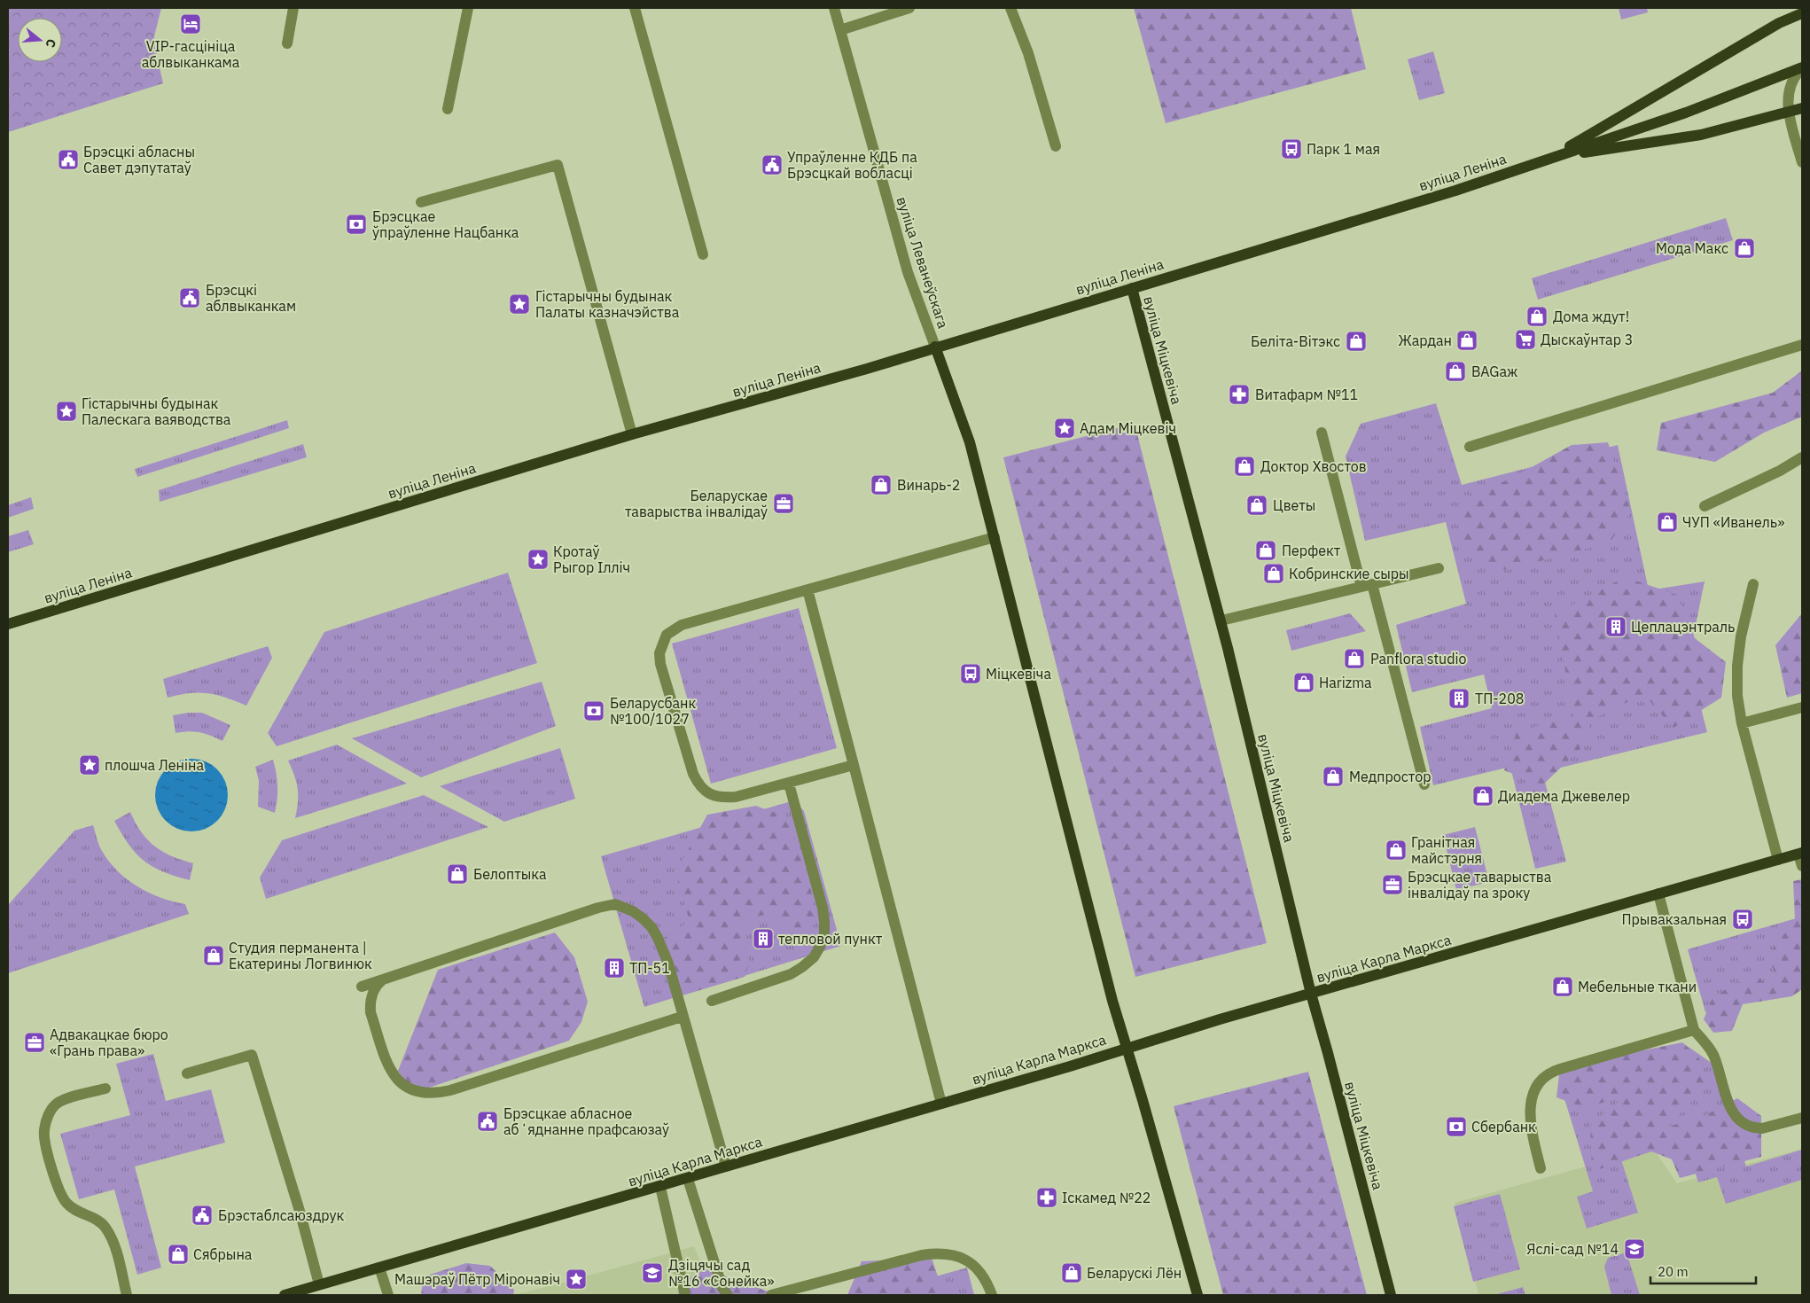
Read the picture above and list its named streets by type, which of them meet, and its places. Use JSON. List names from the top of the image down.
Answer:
{
  "streets": {
    "main road": ["вуліца Леніна", "вуліца Міцкевіча", "вуліца Карла Маркса"],
    "street": ["вуліца Леванеўскага"]
  },
  "crossings": [
    ["вуліца Леніна", "вуліца Леванеўскага"],
    ["вуліца Леніна", "вуліца Міцкевіча"],
    ["вуліца Міцкевіча", "вуліца Карла Маркса"]
  ],
  "places": {
    "hotel": ["VIP-гасцініца аблвыканкама"],
    "bus stop": ["Парк 1 мая", "Міцкевіча", "Прывакзальная"],
    "public building": [
      "Брэсцкі абласны Савет дэпутатаў",
      "Упраўленне КДБ па Брэсцкай вобласці",
      "Брэсцкі аблвыканкам",
      "Брэсцкае абласное абʼяднанне прафсаюзаў",
      "Брэстаблсаюздрук"
    ],
    "bank": ["Брэсцкае ўпраўленне Нацбанка", "Беларусбанк №100/1027", "Сбербанк"],
    "shop": [
      "Мода Макс",
      "Дома ждут!",
      "Жардан",
      "Беліта-Вітэкс",
      "BAGаж",
      "Доктор Хвостов",
      "Винарь-2",
      "Цветы",
      "ЧУП «Иванель»",
      "Перфект",
      "Кобринские сыры",
      "Panflora studio",
      "Harizma",
      "Медпростор",
      "Диадема Джевелер",
      "Гранітная майстэрня",
      "Белоптыка",
      "Студия перманента | Екатерины Логвинюк",
      "Мебельные ткани",
      "Сябрына",
      "Беларускi Лён"
    ],
    "place": [
      "Гістарычны будынак Палаты казначэйства",
      "Гістарычны будынак Палескага ваяводства",
      "Адам Міцкевіч",
      "Кротаў Рыгор Ілліч",
      "плошча Леніна",
      "Машэраў Пётр Міронавіч"
    ],
    "supermarket": ["Дыскаўнтар 3"],
    "pharmacy": ["Витафарм №11", "Іскамед №22"],
    "office": ["Беларускае таварыства інвалідаў", "Брэсцкае таварыства інвалідаў па зроку", "Адвакацкае бюро «Грань права»"],
    "building": [
      "Цеплацэнтраль",
      "ТП-208",
      "тепловой пункт",
      "ТП-51"
    ],
    "school or university": ["Яслі-сад №14", "Дзіцячы сад №16 «Сонейка»"]
  },
  "scale_bar": "20 m",
  "north": "right"
}
